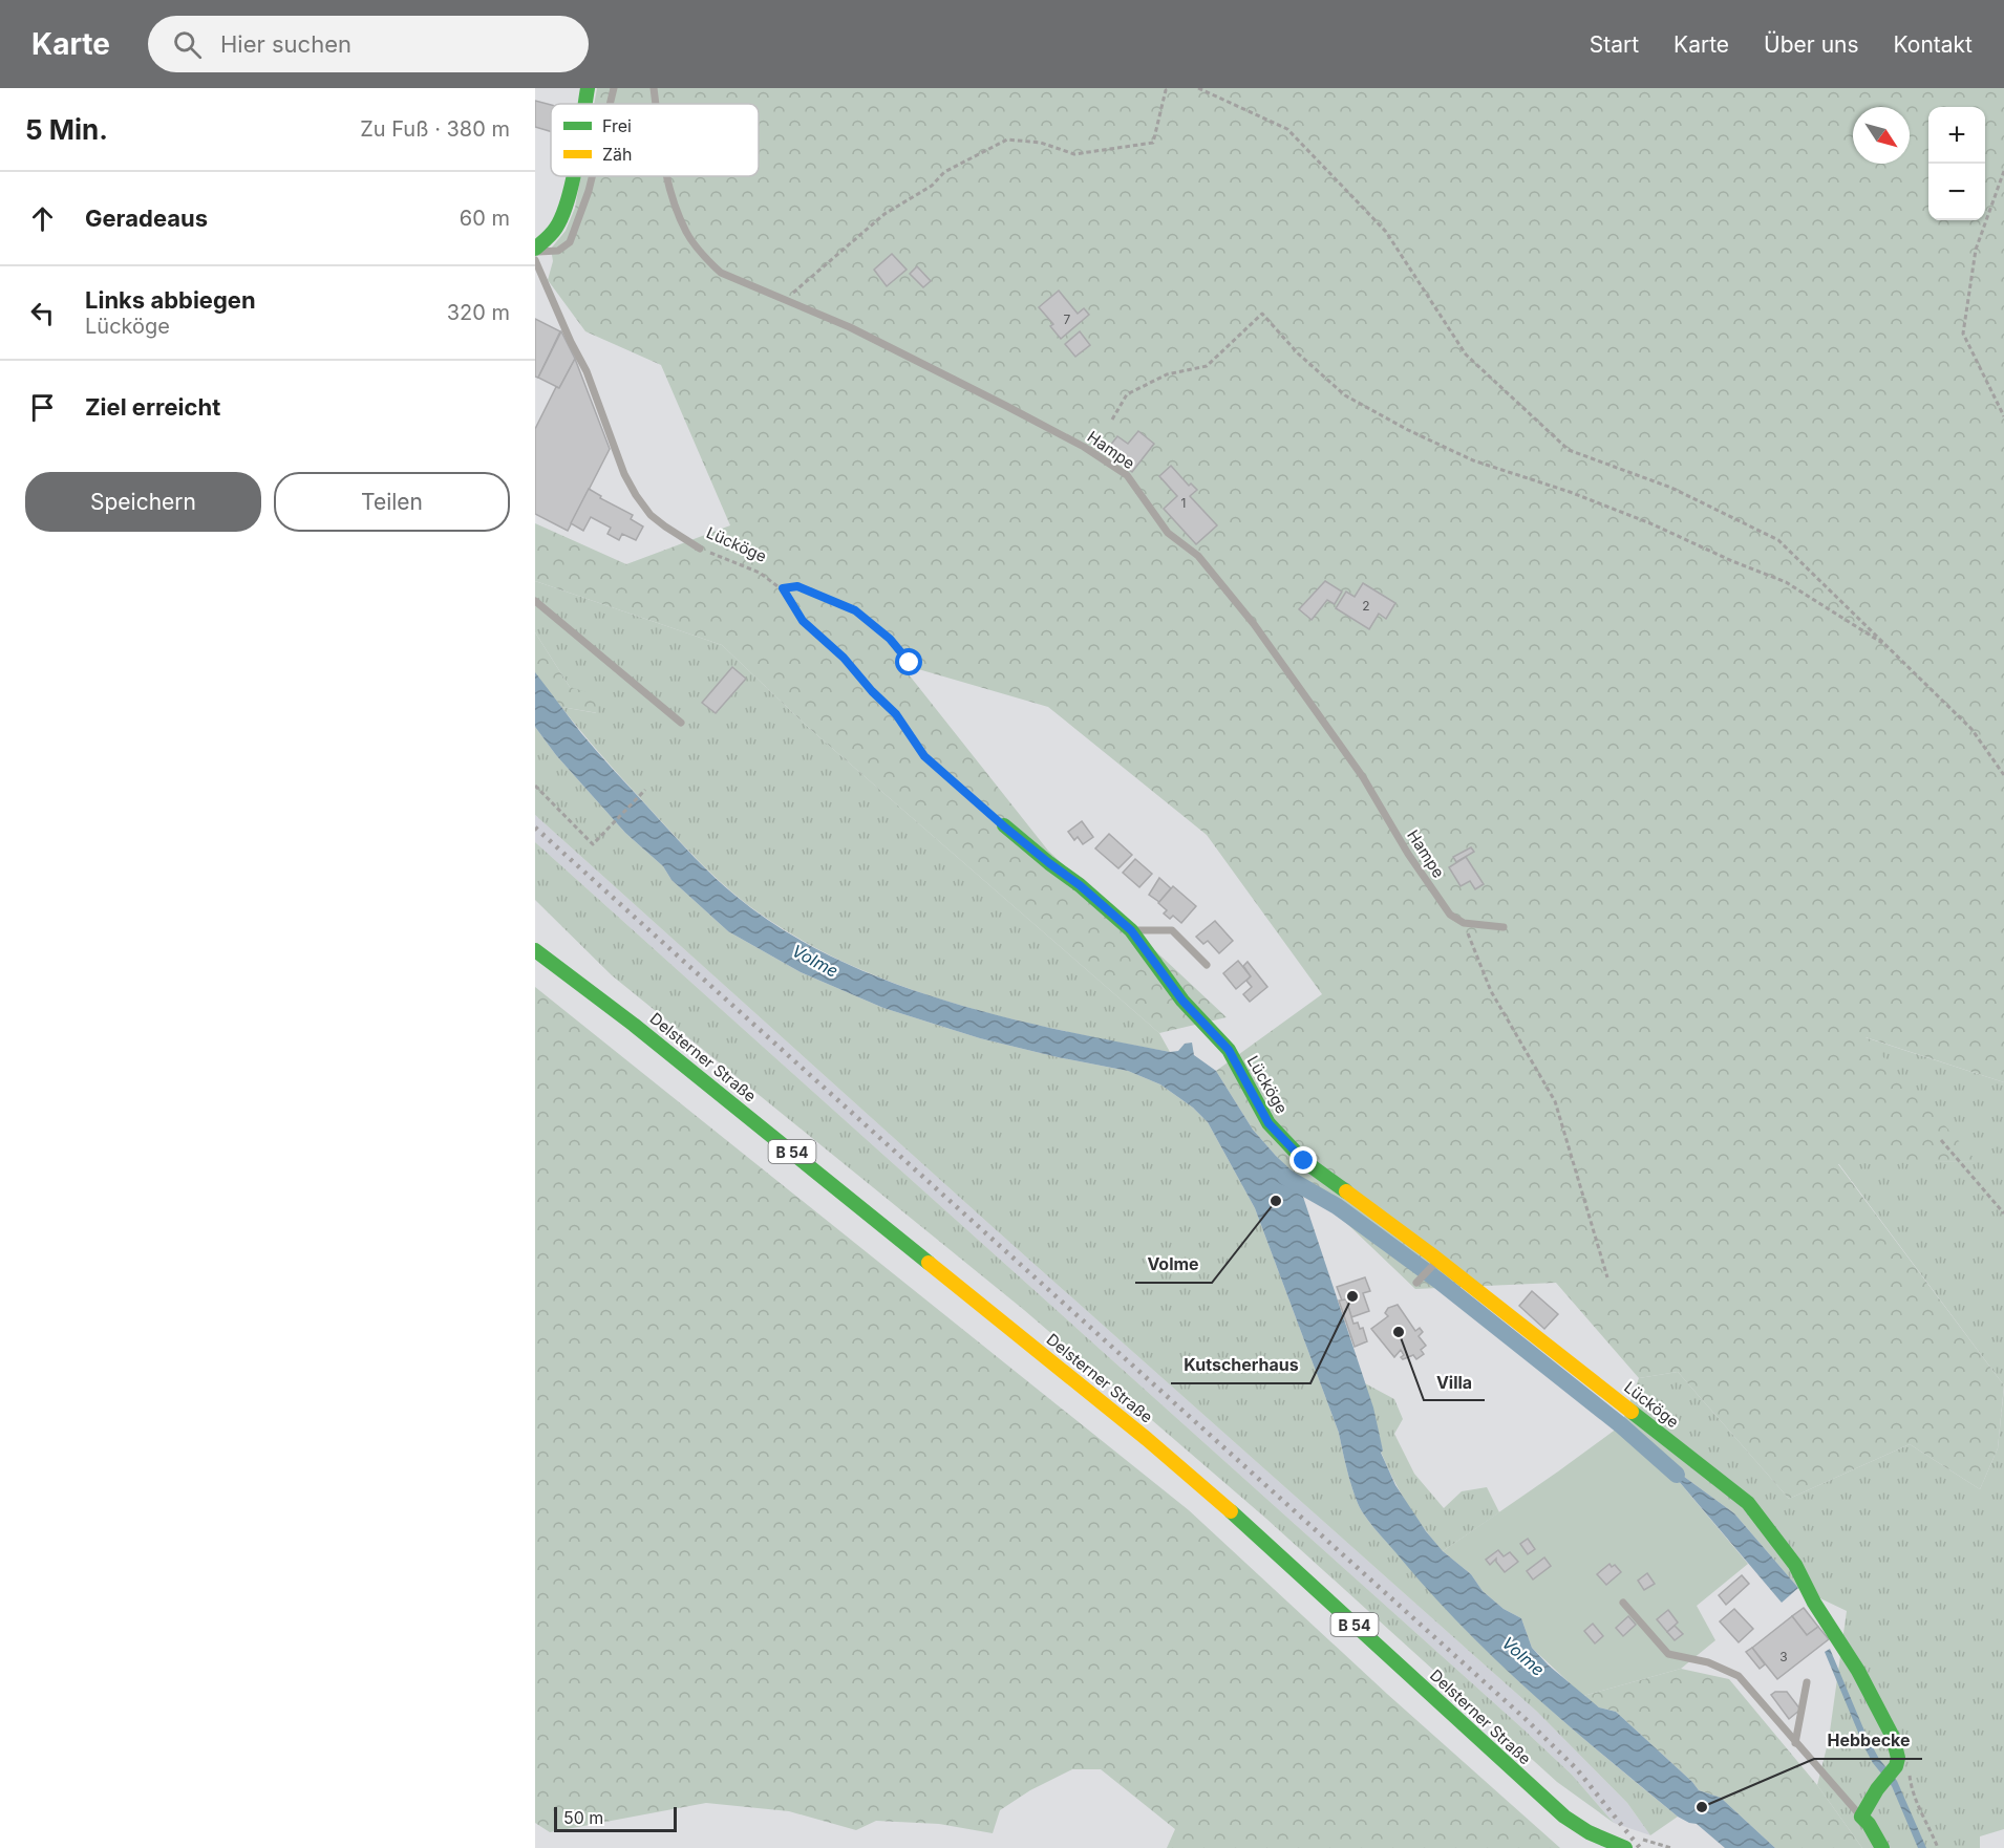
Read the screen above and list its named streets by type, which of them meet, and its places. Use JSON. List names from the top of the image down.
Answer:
{
  "streets": {
    "street": ["Lücköge", "Delsterner Straße", "B 54"],
    "lane": ["Hampe"]
  },
  "water": ["Volme"],
  "places": [
    "Volme",
    "Kutscherhaus",
    "Villa",
    "Hebbecke"
  ],
  "house_numbers": [
    "7",
    "1",
    "2",
    "3"
  ],
  "legend": ["Frei", "Zäh"],
  "scale_bar": "50 m",
  "north": "bottom right",
  "page": {
    "header": "Karte",
    "search": "Hier suchen",
    "nav": [
      "Start",
      "Karte",
      "Über uns",
      "Kontakt"
    ],
    "heading": ["5 Min.", "Zu Fuß · 380 m"],
    "map_buttons": ["+", "−"],
    "list": [
      ["Geradeaus", "60 m"],
      ["Links abbiegen", "Lücköge", "320 m"],
      "Ziel erreicht"
    ],
    "buttons": ["Speichern", "Teilen"],
    "scale": "50 m"
  }
}
